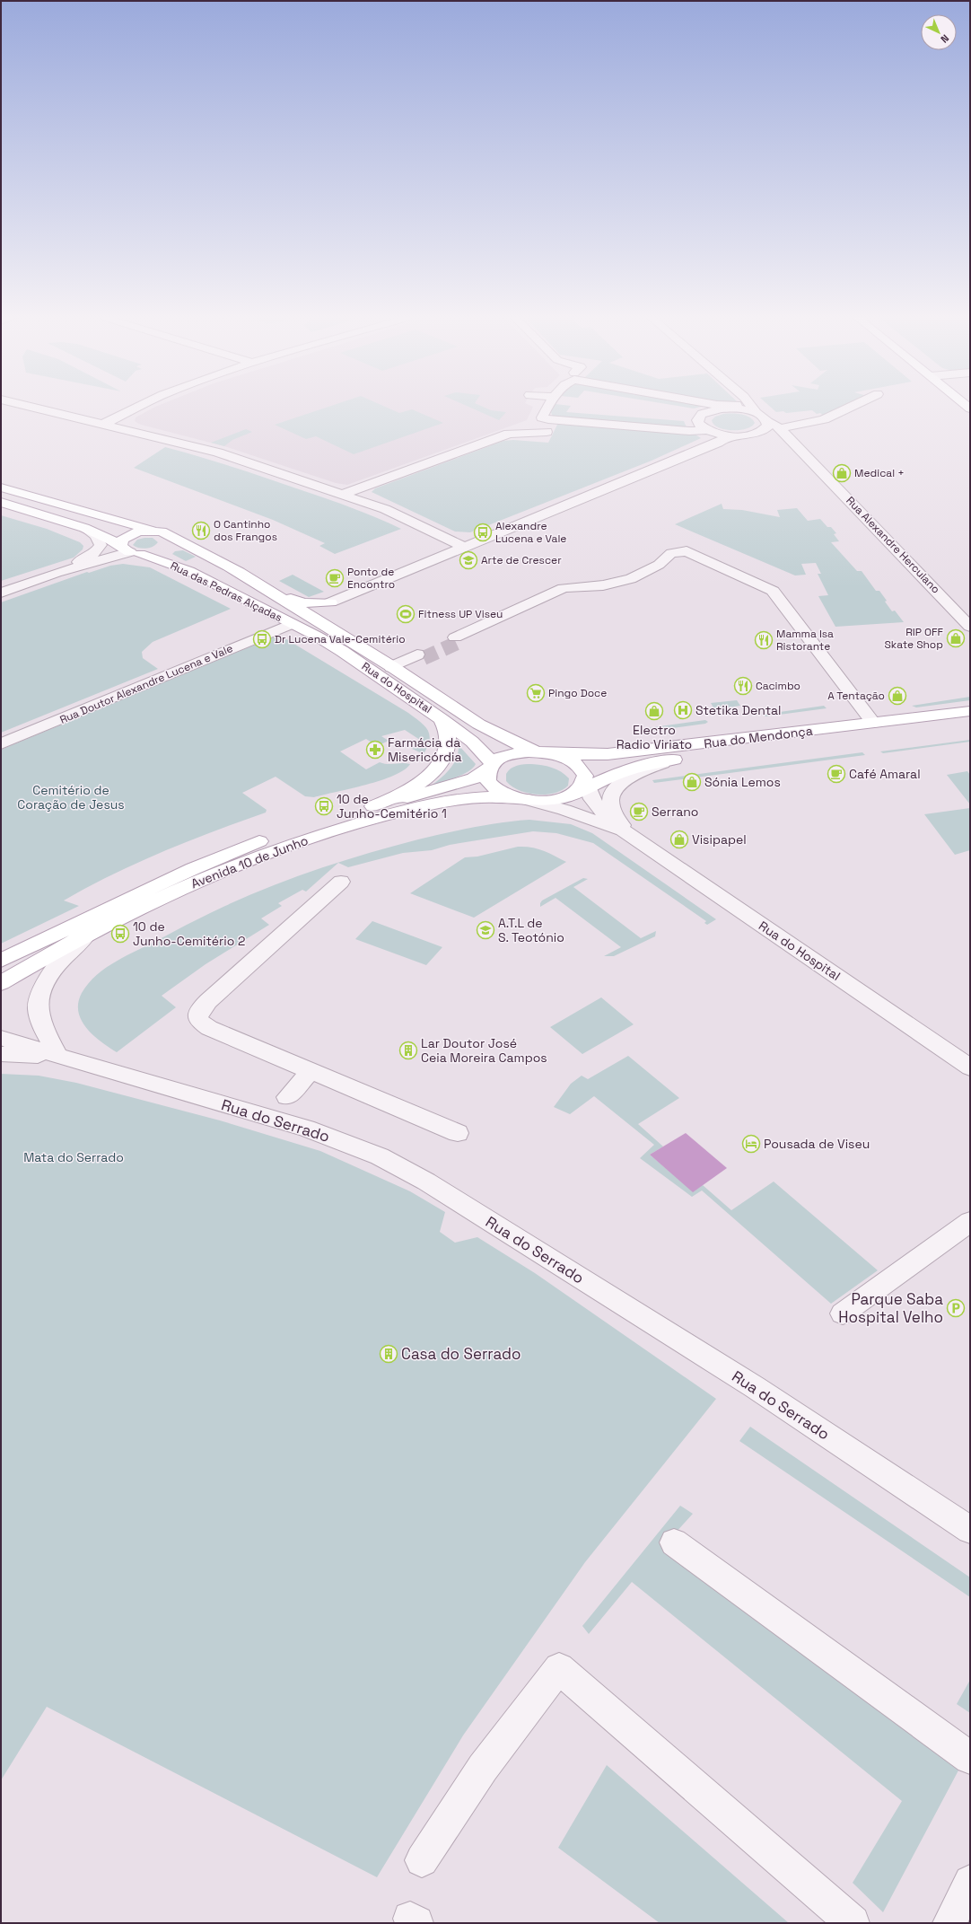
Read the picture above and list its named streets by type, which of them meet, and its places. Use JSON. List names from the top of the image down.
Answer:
{
  "streets": {
    "main road": [
      "Rua das Pedras Alçadas",
      "Rua do Hospital",
      "Rua do Mendonça",
      "Avenida 10 de Junho"
    ],
    "street": ["Rua Alexandre Herculano", "Rua Doutor Alexandre Lucena e Vale", "Rua do Serrado"]
  },
  "crossings": [
    ["Rua das Pedras Alçadas", "Rua Doutor Alexandre Lucena e Vale"],
    ["Rua das Pedras Alçadas", "Rua do Hospital"],
    ["Rua Doutor Alexandre Lucena e Vale", "Rua do Hospital"],
    ["Rua do Hospital", "Rua do Mendonça"],
    ["Rua do Hospital", "Avenida 10 de Junho"],
    ["Rua do Mendonça", "Avenida 10 de Junho"]
  ],
  "parks": ["Cemitério de Coração de Jesus", "Mata do Serrado"],
  "places": {
    "shop": [
      "Medical +",
      "RIP OFF Skate Shop",
      "A Tentação",
      "Electro Radio Viriato",
      "Sónia Lemos",
      "Visipapel"
    ],
    "restaurant": ["O Cantinho dos Frangos", "Mamma Isa Ristorante", "Cacimbo"],
    "bus stop": [
      "Alexandre Lucena e Vale",
      "Dr Lucena Vale-Cemitério",
      "10 de Junho-Cemitério 1",
      "10 de Junho-Cemitério 2"
    ],
    "school or university": ["Arte de Crescer", "A.T.L de S. Teotónio"],
    "cafe": ["Ponto de Encontro", "Café Amaral", "Serrano"],
    "sports": ["Fitness UP Viseu"],
    "supermarket": ["Pingo Doce"],
    "hospital": ["Stetika Dental"],
    "pharmacy": ["Farmácia da Misericórdia"],
    "building": ["Lar Doutor José Ceia Moreira Campos", "Casa do Serrado"],
    "hotel": ["Pousada de Viseu"],
    "parking": ["Parque Saba Hospital Velho"]
  },
  "north": "bottom right"
}
